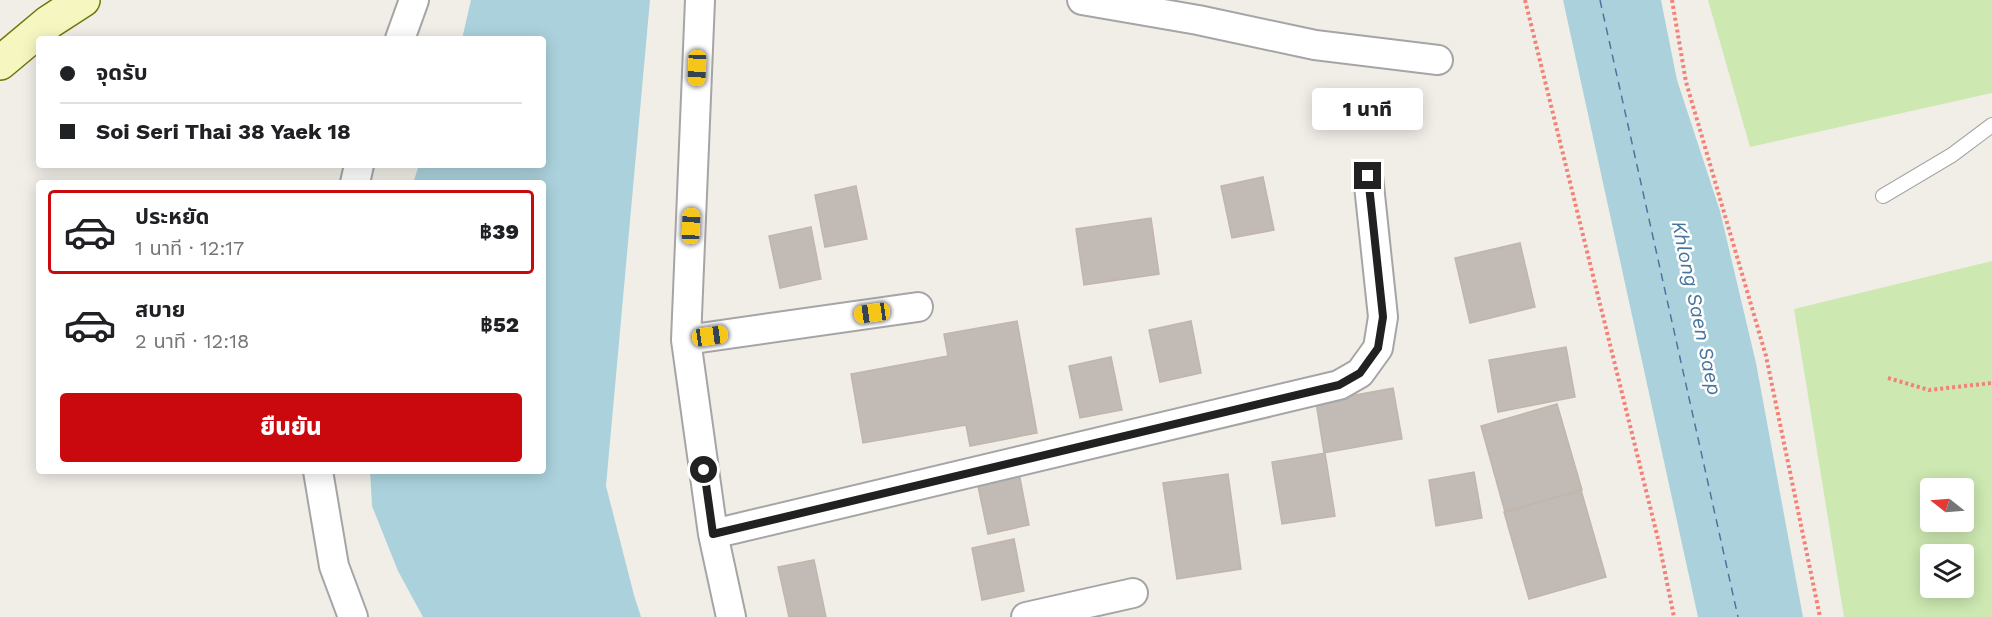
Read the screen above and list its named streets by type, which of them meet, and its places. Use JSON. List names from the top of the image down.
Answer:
{
  "water": ["Khlong Saen Saep"],
  "north": "left",
  "page": {
    "banner": ["จุดรับ", "Soi Seri Thai 38 Yaek 18"],
    "bubble": "1 นาที",
    "list": [
      {
        "name": "ประหยัด",
        "note": "1 นาที · 12:17",
        "value": "฿39"
      },
      {
        "name": "สบาย",
        "note": "2 นาที · 12:18",
        "value": "฿52"
      }
    ],
    "buttons": "ยืนยัน"
  }
}
